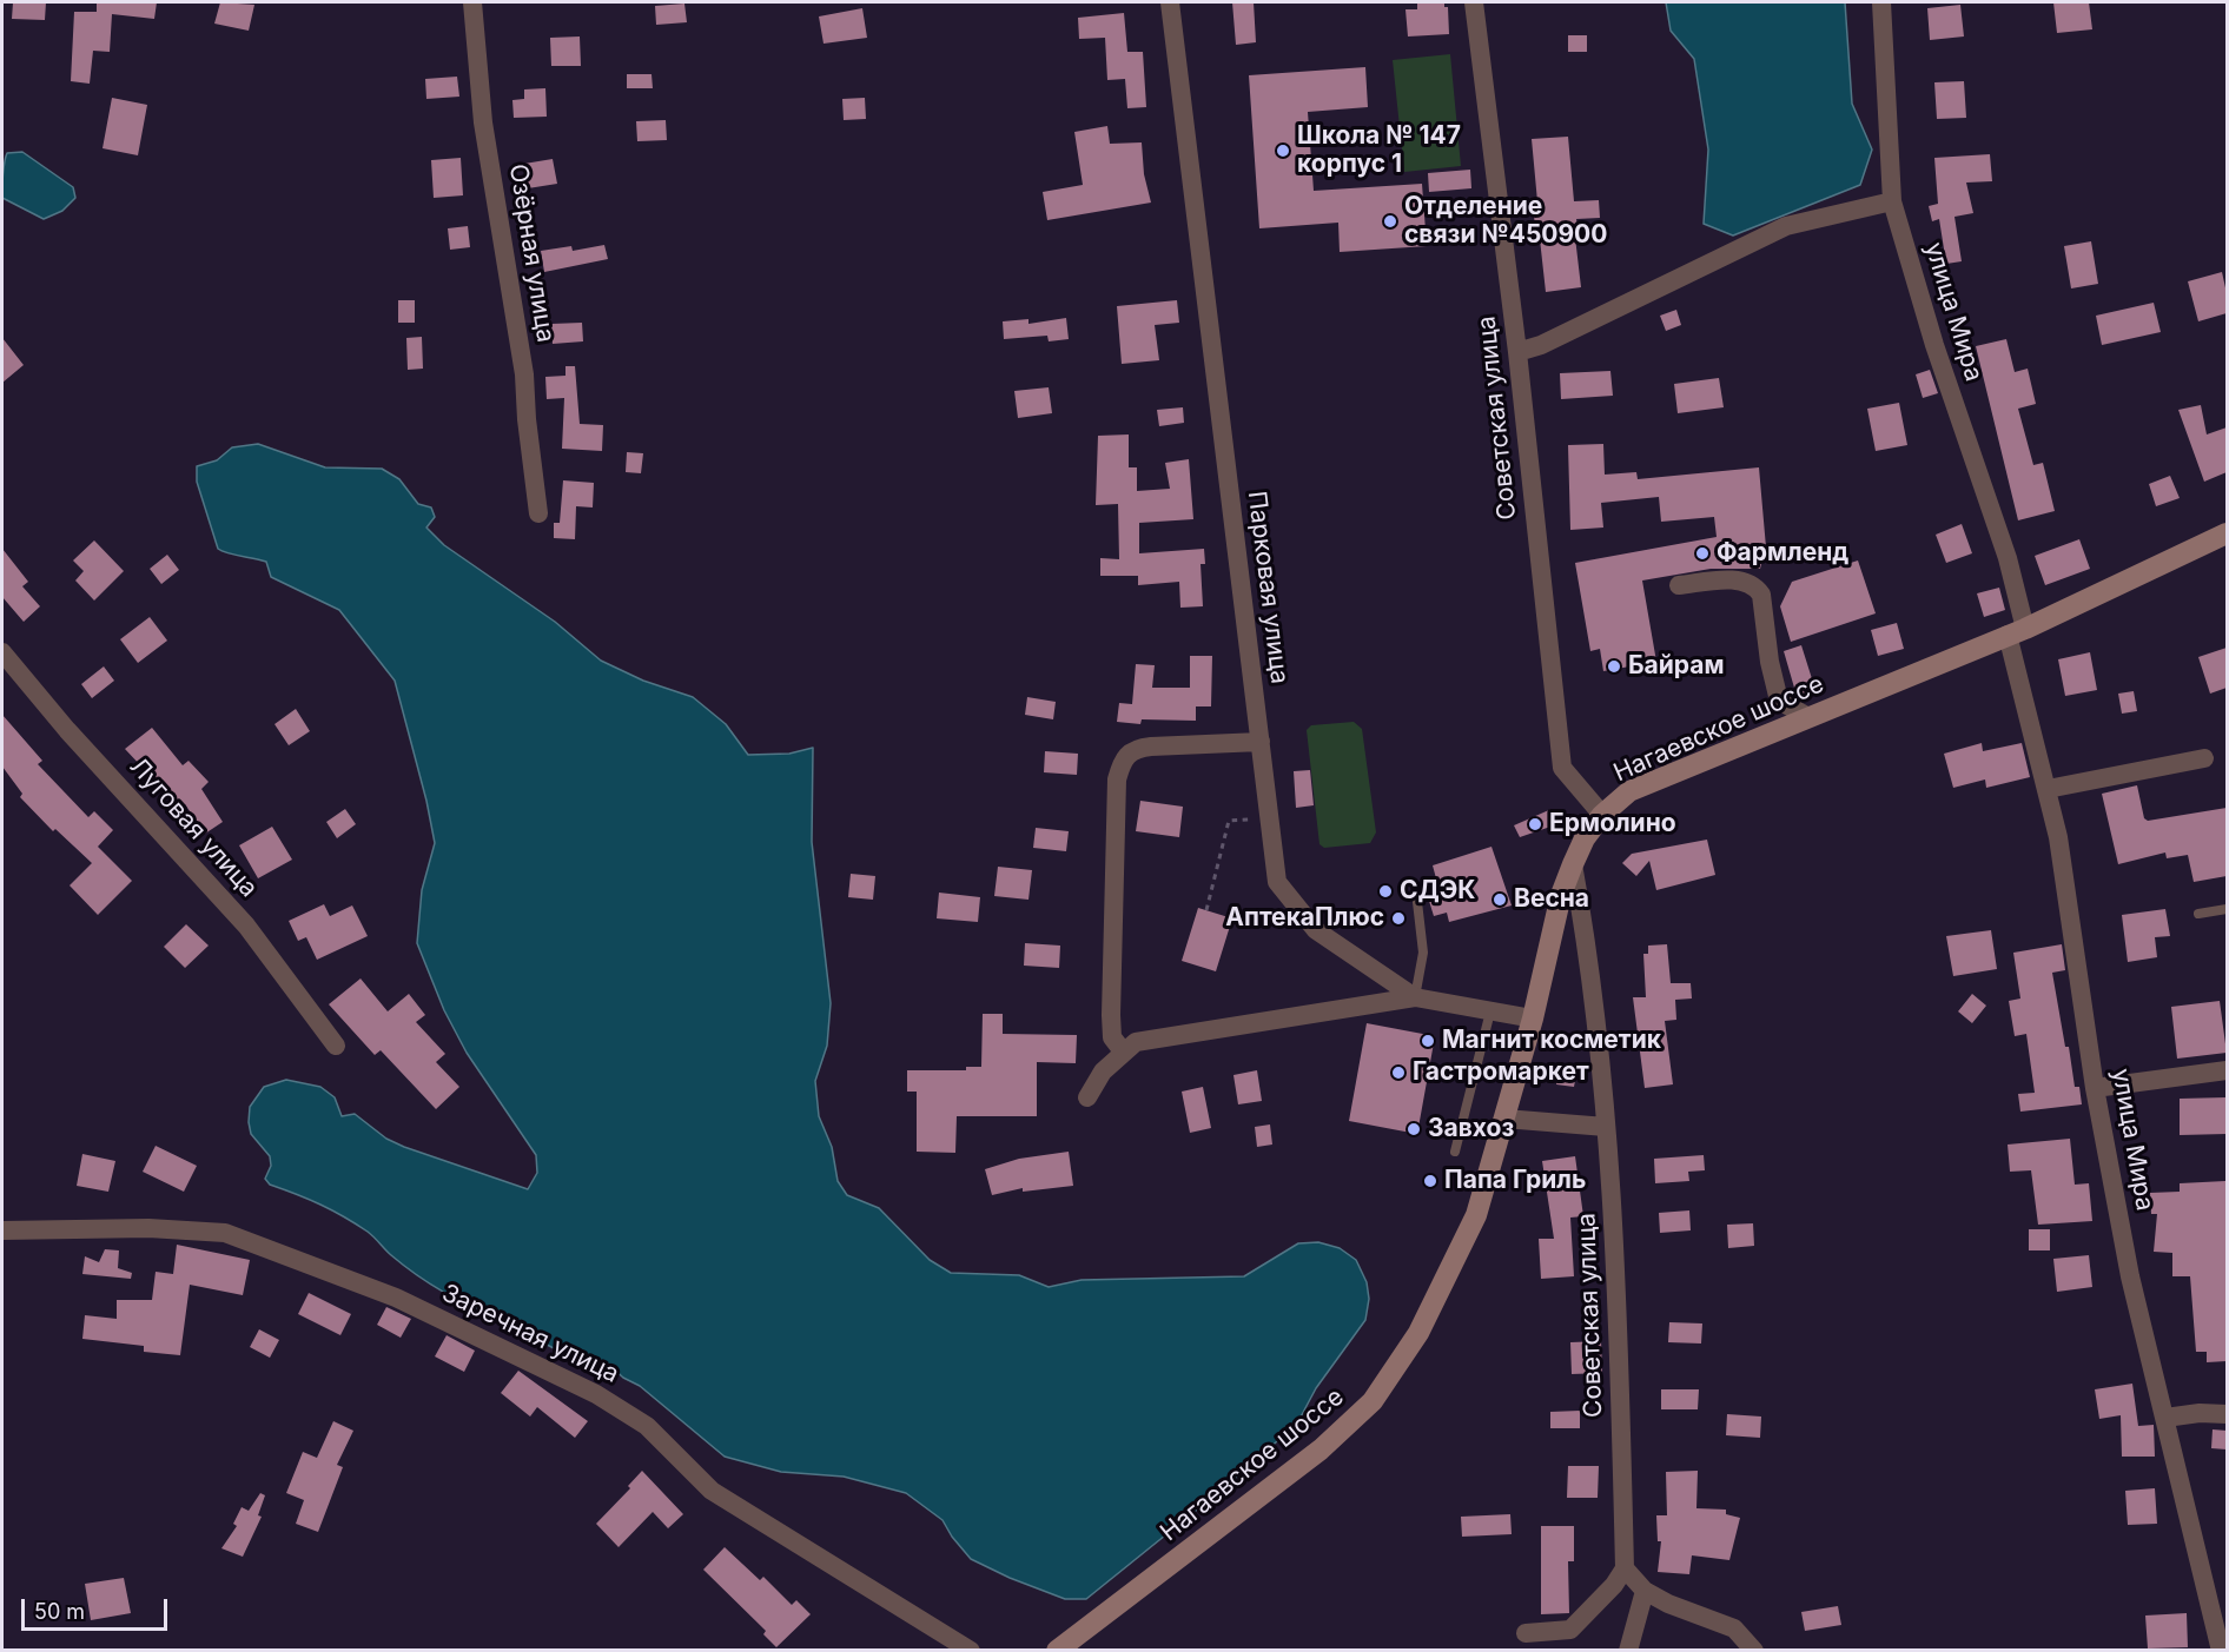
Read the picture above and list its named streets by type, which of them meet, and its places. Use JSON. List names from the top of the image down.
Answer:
{
  "streets": {
    "street": [
      "Озёрная улица",
      "улица Мира",
      "Советская улица",
      "Парковая улица",
      "Нагаевское шоссе",
      "Луговая улица",
      "Заречная улица"
    ]
  },
  "crossings": [
    ["улица Мира", "Нагаевское шоссе"],
    ["Советская улица", "Нагаевское шоссе"],
    ["Парковая улица", "Нагаевское шоссе"]
  ],
  "places": [
    "Школа № 147 корпус 1",
    "Отделение связи №450900",
    "Фармленд",
    "Байрам",
    "Ермолино",
    "СДЭК",
    "Весна",
    "АптекаПлюс",
    "Магнит косметик",
    "Гастромаркет",
    "Завхоз",
    "Папа Гриль"
  ],
  "scale_bar": "50 m"
}
